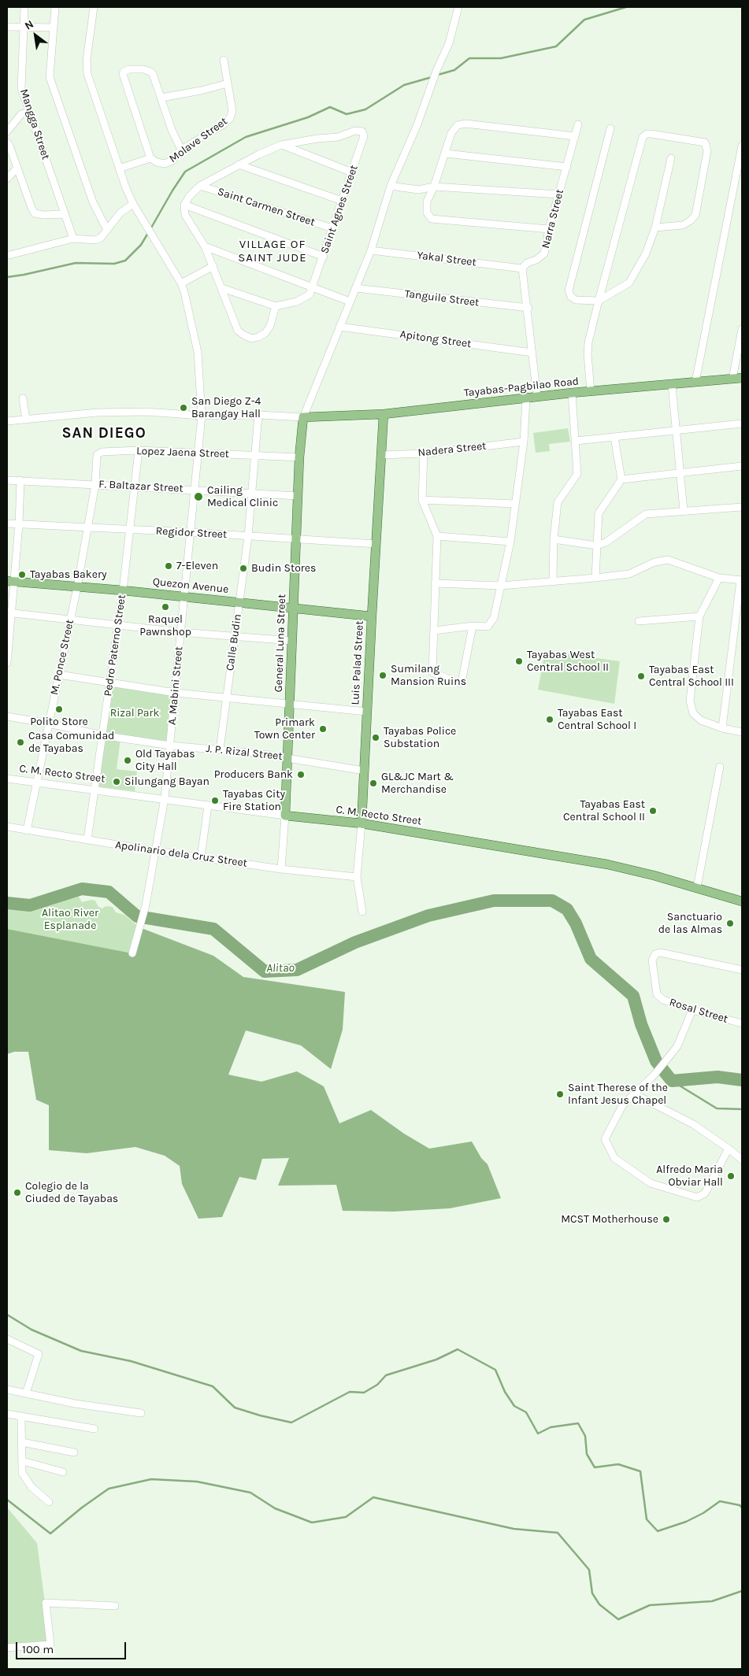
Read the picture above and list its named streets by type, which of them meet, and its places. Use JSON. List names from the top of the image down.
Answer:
{
  "streets": {
    "main road": [
      "Tayabas-Pagbilao Road",
      "Quezon Avenue",
      "General Luna Street",
      "Luis Palad Street",
      "C. M. Recto Street"
    ],
    "street": [
      "Mangga Street",
      "Molave Street",
      "Saint Carmen Street",
      "Saint Agnes Street",
      "Narra Street",
      "Yakal Street",
      "Tanguile Street",
      "Apitong Street",
      "Nadera Street",
      "Lopez Jaena Street",
      "F. Baltazar Street",
      "Regidor Street",
      "Calle Budin",
      "Pedro Paterno Street",
      "M. Ponce Street",
      "A. Mabini Street",
      "J. P. Rizal Street",
      "Apolinario dela Cruz Street",
      "Rosal Street"
    ]
  },
  "crossings": [
    ["Saint Carmen Street", "Saint Agnes Street"],
    ["Narra Street", "Yakal Street"],
    ["Tayabas-Pagbilao Road", "General Luna Street"],
    ["Tayabas-Pagbilao Road", "Luis Palad Street"],
    ["Nadera Street", "Luis Palad Street"],
    ["Lopez Jaena Street", "F. Baltazar Street"],
    ["Lopez Jaena Street", "Calle Budin"],
    ["Lopez Jaena Street", "General Luna Street"],
    ["Lopez Jaena Street", "Pedro Paterno Street"],
    ["Lopez Jaena Street", "M. Ponce Street"],
    ["Lopez Jaena Street", "A. Mabini Street"],
    ["F. Baltazar Street", "Calle Budin"],
    ["F. Baltazar Street", "General Luna Street"],
    ["F. Baltazar Street", "Pedro Paterno Street"],
    ["F. Baltazar Street", "M. Ponce Street"],
    ["F. Baltazar Street", "A. Mabini Street"],
    ["Regidor Street", "Calle Budin"],
    ["Regidor Street", "General Luna Street"],
    ["Regidor Street", "Pedro Paterno Street"],
    ["Regidor Street", "M. Ponce Street"],
    ["Regidor Street", "Luis Palad Street"],
    ["Regidor Street", "A. Mabini Street"],
    ["Quezon Avenue", "Calle Budin"],
    ["Quezon Avenue", "General Luna Street"],
    ["Quezon Avenue", "Pedro Paterno Street"],
    ["Quezon Avenue", "M. Ponce Street"],
    ["Quezon Avenue", "Luis Palad Street"],
    ["Quezon Avenue", "A. Mabini Street"],
    ["Calle Budin", "J. P. Rizal Street"],
    ["General Luna Street", "J. P. Rizal Street"],
    ["General Luna Street", "C. M. Recto Street"],
    ["General Luna Street", "Apolinario dela Cruz Street"],
    ["Pedro Paterno Street", "J. P. Rizal Street"],
    ["Pedro Paterno Street", "C. M. Recto Street"],
    ["Pedro Paterno Street", "Apolinario dela Cruz Street"],
    ["M. Ponce Street", "J. P. Rizal Street"],
    ["M. Ponce Street", "C. M. Recto Street"],
    ["M. Ponce Street", "Apolinario dela Cruz Street"],
    ["Luis Palad Street", "J. P. Rizal Street"],
    ["Luis Palad Street", "C. M. Recto Street"],
    ["Luis Palad Street", "Apolinario dela Cruz Street"],
    ["A. Mabini Street", "J. P. Rizal Street"],
    ["A. Mabini Street", "C. M. Recto Street"],
    ["A. Mabini Street", "Apolinario dela Cruz Street"]
  ],
  "districts": ["VILLAGE OF SAINT JUDE", "SAN DIEGO"],
  "water": ["Alitao"],
  "parks": ["Rizal Park", "Alitao River Esplanade"],
  "places": [
    "San Diego Z-4 Barangay Hall",
    "Cailing Medical Clinic",
    "7-Eleven",
    "Budin Stores",
    "Tayabas Bakery",
    "Raquel Pawnshop",
    "Tayabas West Central School II",
    "Sumilang Mansion Ruins",
    "Tayabas East Central School III",
    "Polito Store",
    "Tayabas East Central School I",
    "Primark Town Center",
    "Tayabas Police Substation",
    "Casa Comunidad de Tayabas",
    "Old Tayabas City Hall",
    "Producers Bank",
    "Silungang Bayan",
    "GL&JC Mart & Merchandise",
    "Tayabas City Fire Station",
    "Tayabas East Central School II",
    "Sanctuario de las Almas",
    "Saint Therese of the Infant Jesus Chapel",
    "Alfredo Maria Obviar Hall",
    "Colegio de la Ciuded de Tayabas",
    "MCST Motherhouse"
  ],
  "scale_bar": "100 m",
  "north": "top left"
}
